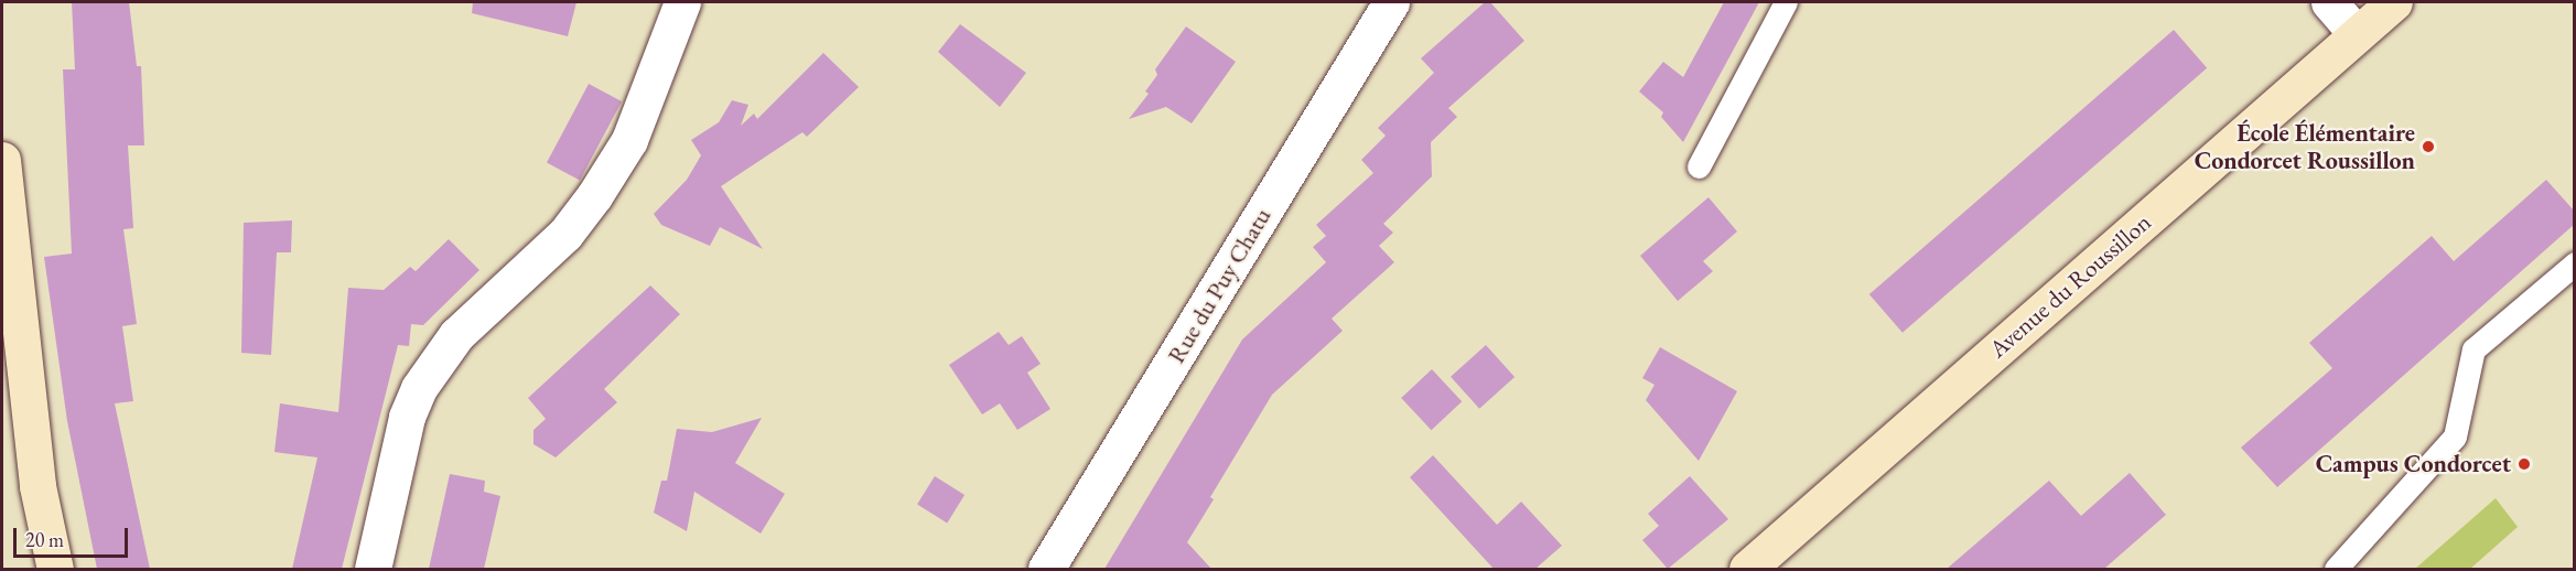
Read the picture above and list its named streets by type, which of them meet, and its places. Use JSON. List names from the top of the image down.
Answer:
{
  "streets": {
    "street": ["Rue du Puy Chatu", "Avenue du Roussillon"]
  },
  "places": ["École Élémentaire Condorcet Roussillon", "Campus Condorcet"],
  "scale_bar": "20 m"
}
